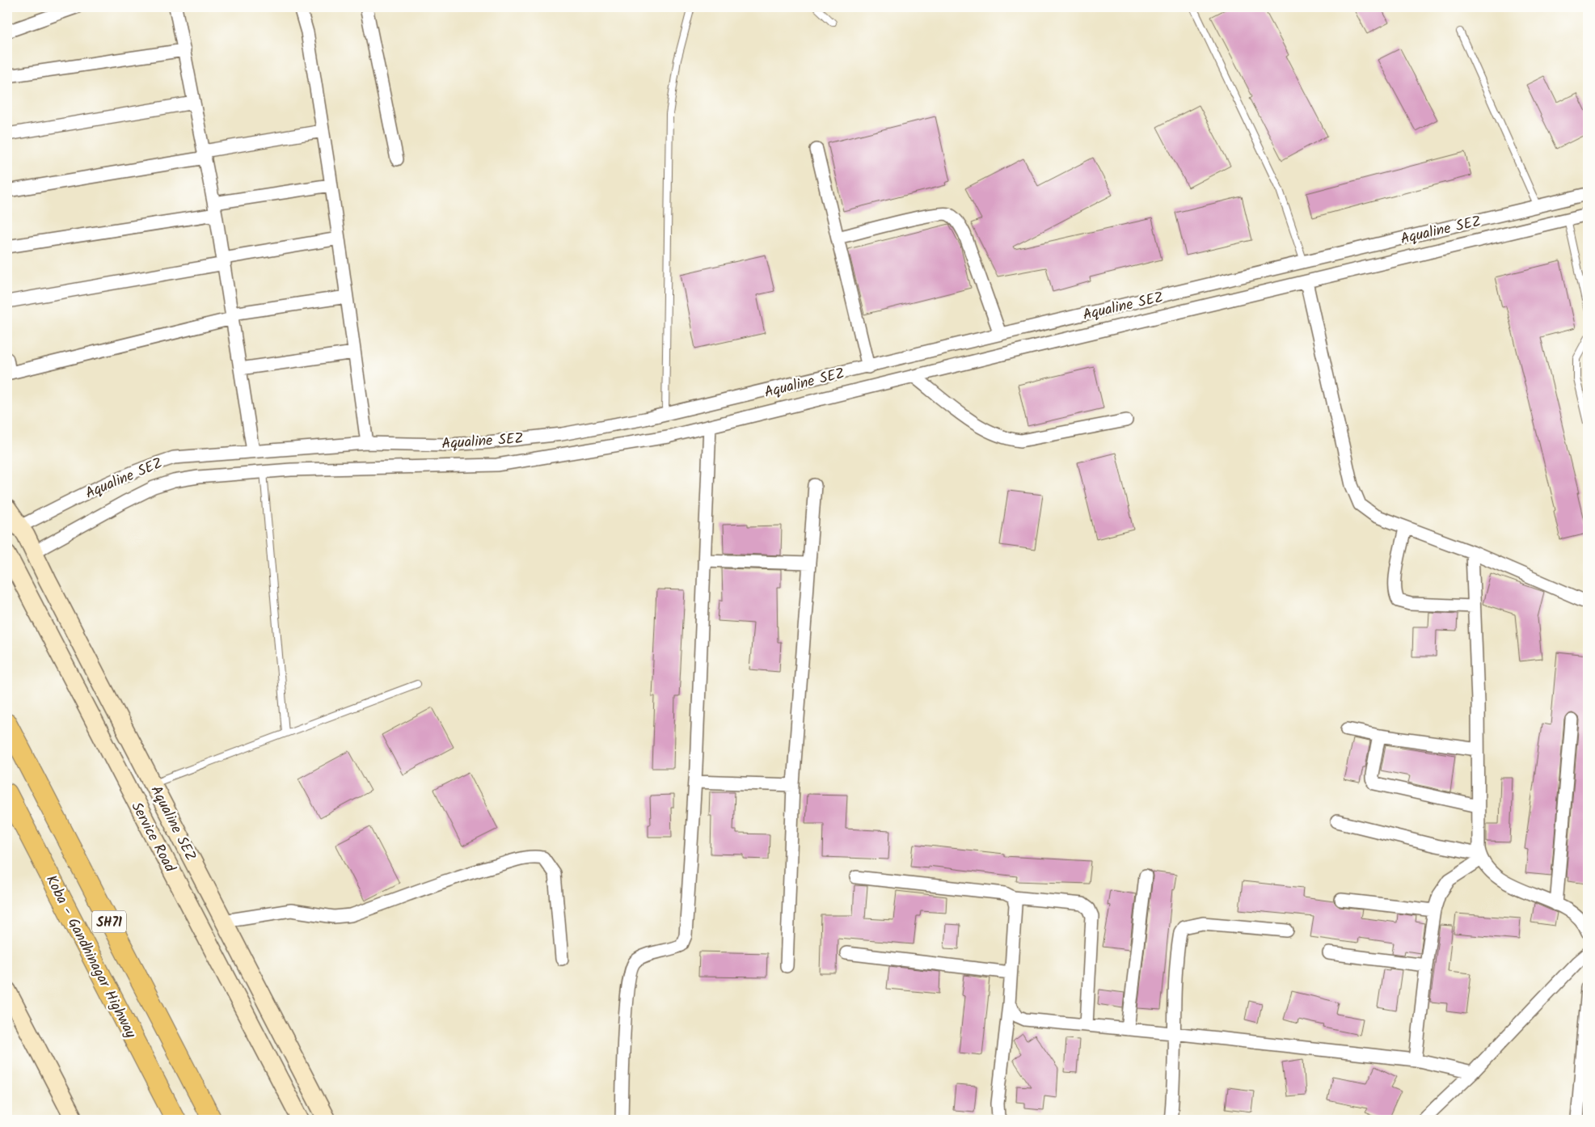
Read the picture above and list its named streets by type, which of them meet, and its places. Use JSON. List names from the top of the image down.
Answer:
{
  "streets": {
    "main road": ["SH71", "Koba - Gandhinagar Highway"],
    "street": ["Aqualine SEZ", "Service Road"]
  }
}
